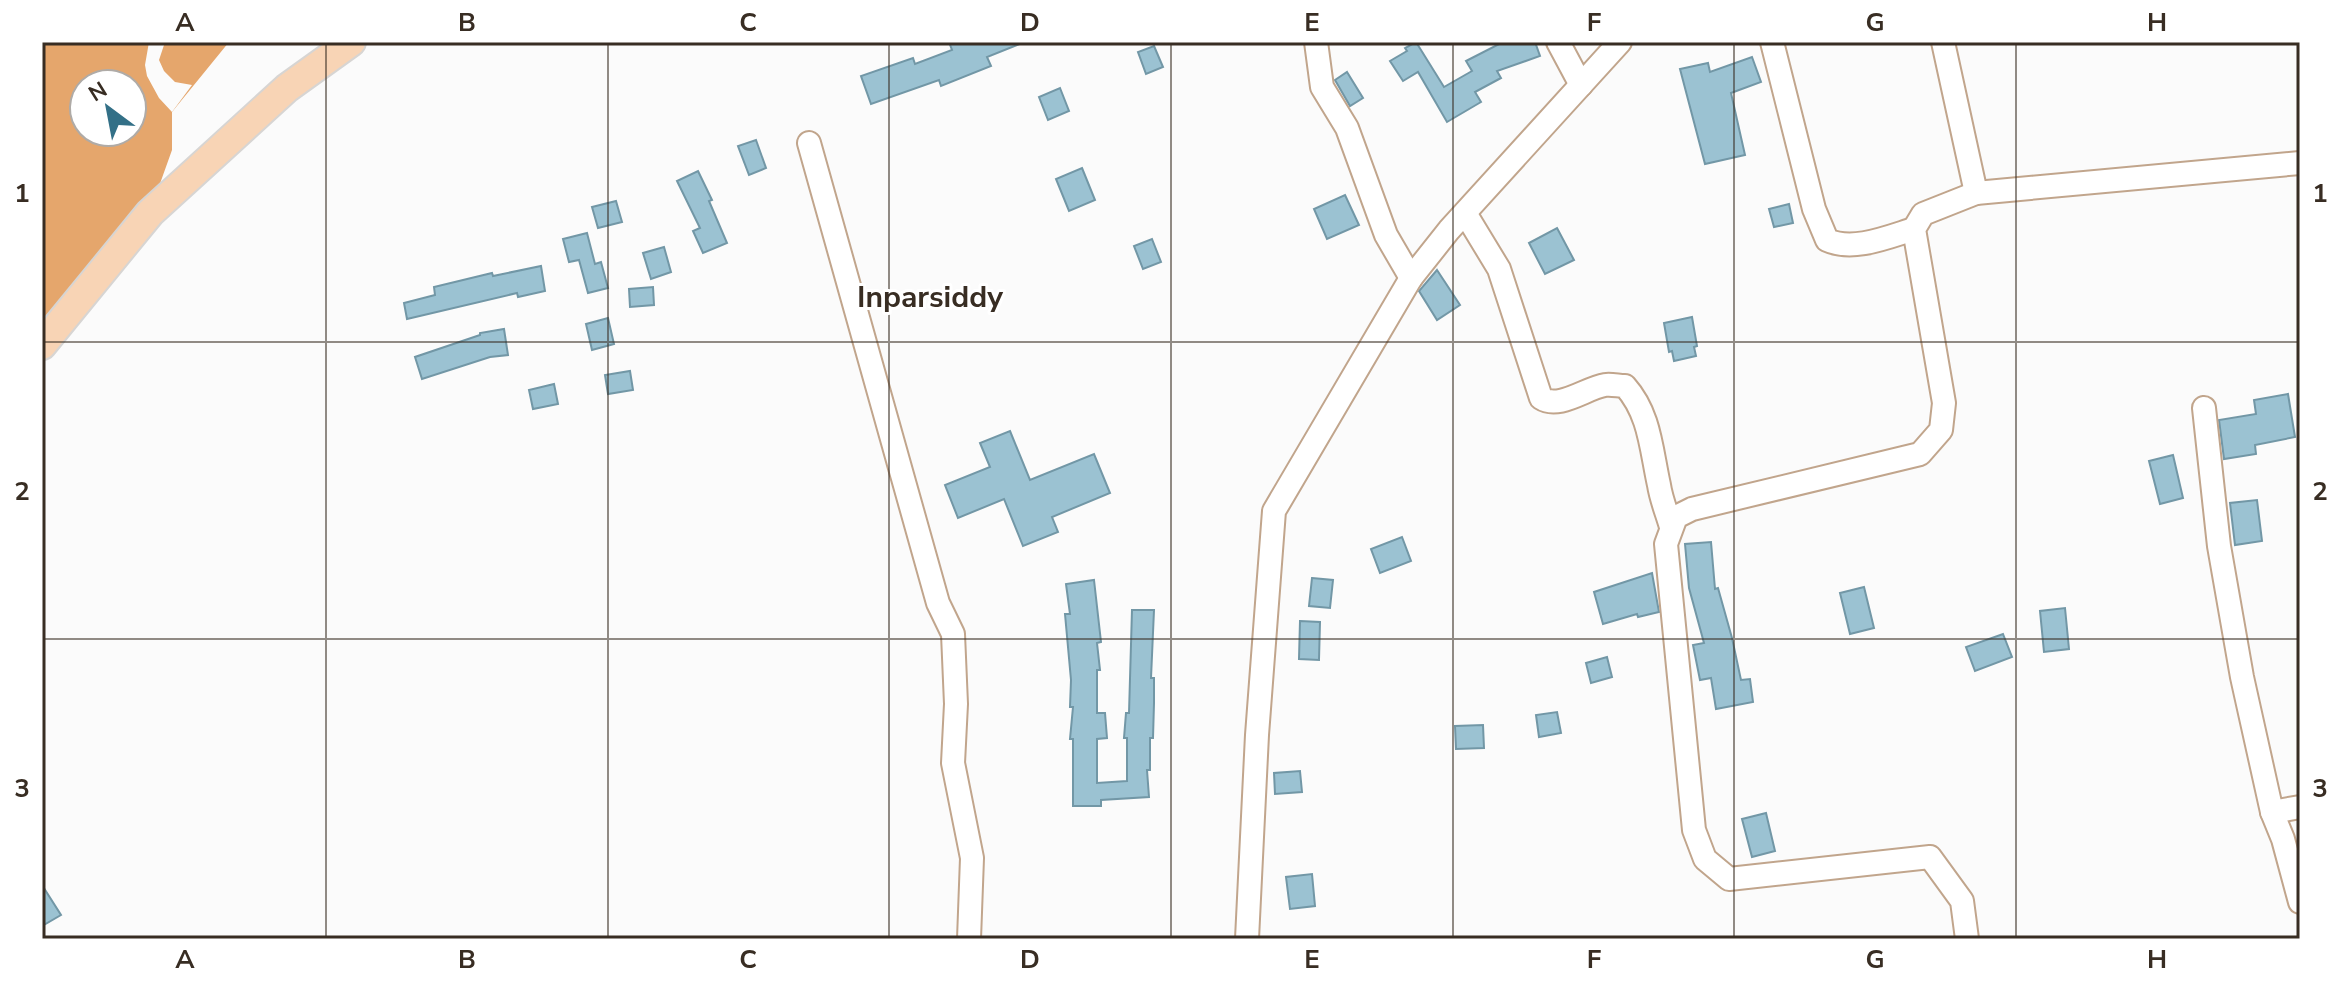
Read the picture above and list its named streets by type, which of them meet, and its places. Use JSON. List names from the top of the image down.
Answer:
{
  "districts": ["Inparsiddy"],
  "north": "top left",
  "grid": {
    "columns": [
      "A",
      "B",
      "C",
      "D",
      "E",
      "F",
      "G",
      "H"
    ],
    "rows": ["1", "2", "3"]
  }
}
